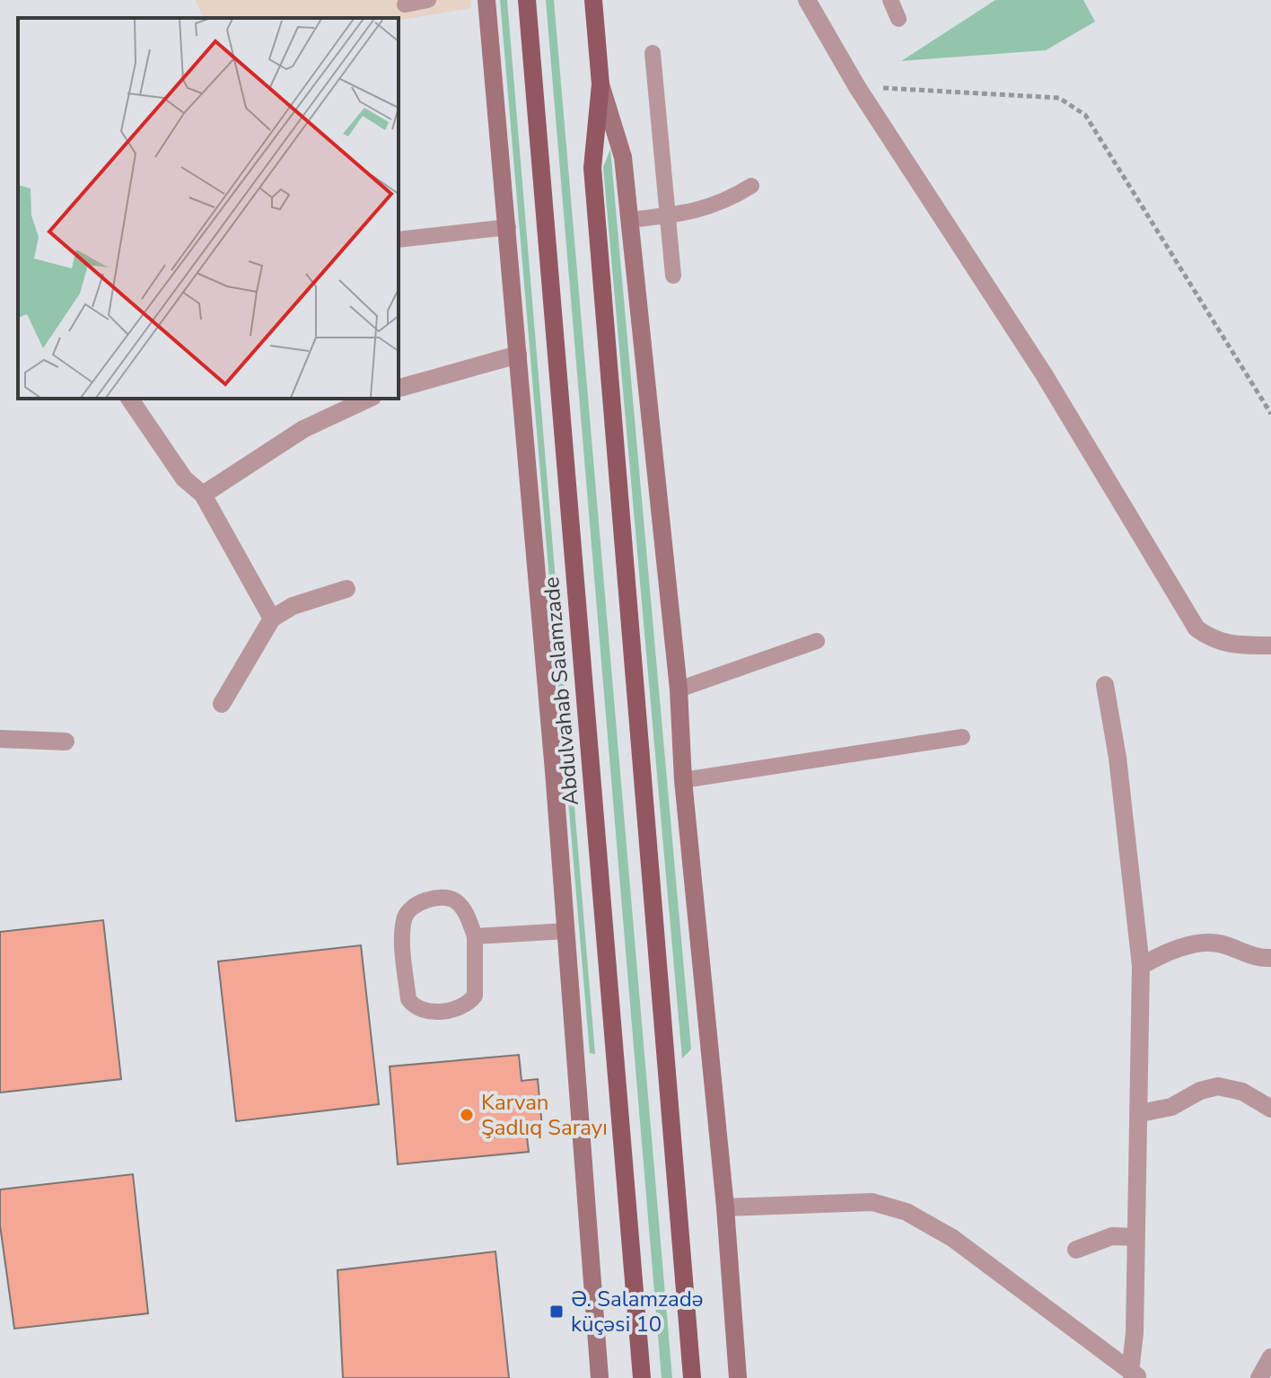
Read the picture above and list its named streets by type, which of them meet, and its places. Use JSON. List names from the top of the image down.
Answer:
{
  "streets": {
    "main road": ["Abdulvahab Salamzade"]
  },
  "places": {
    "other": ["Karvan Şadlıq Sarayı"],
    "transit": ["Ə. Salamzadə küçəsi 10"]
  }
}
